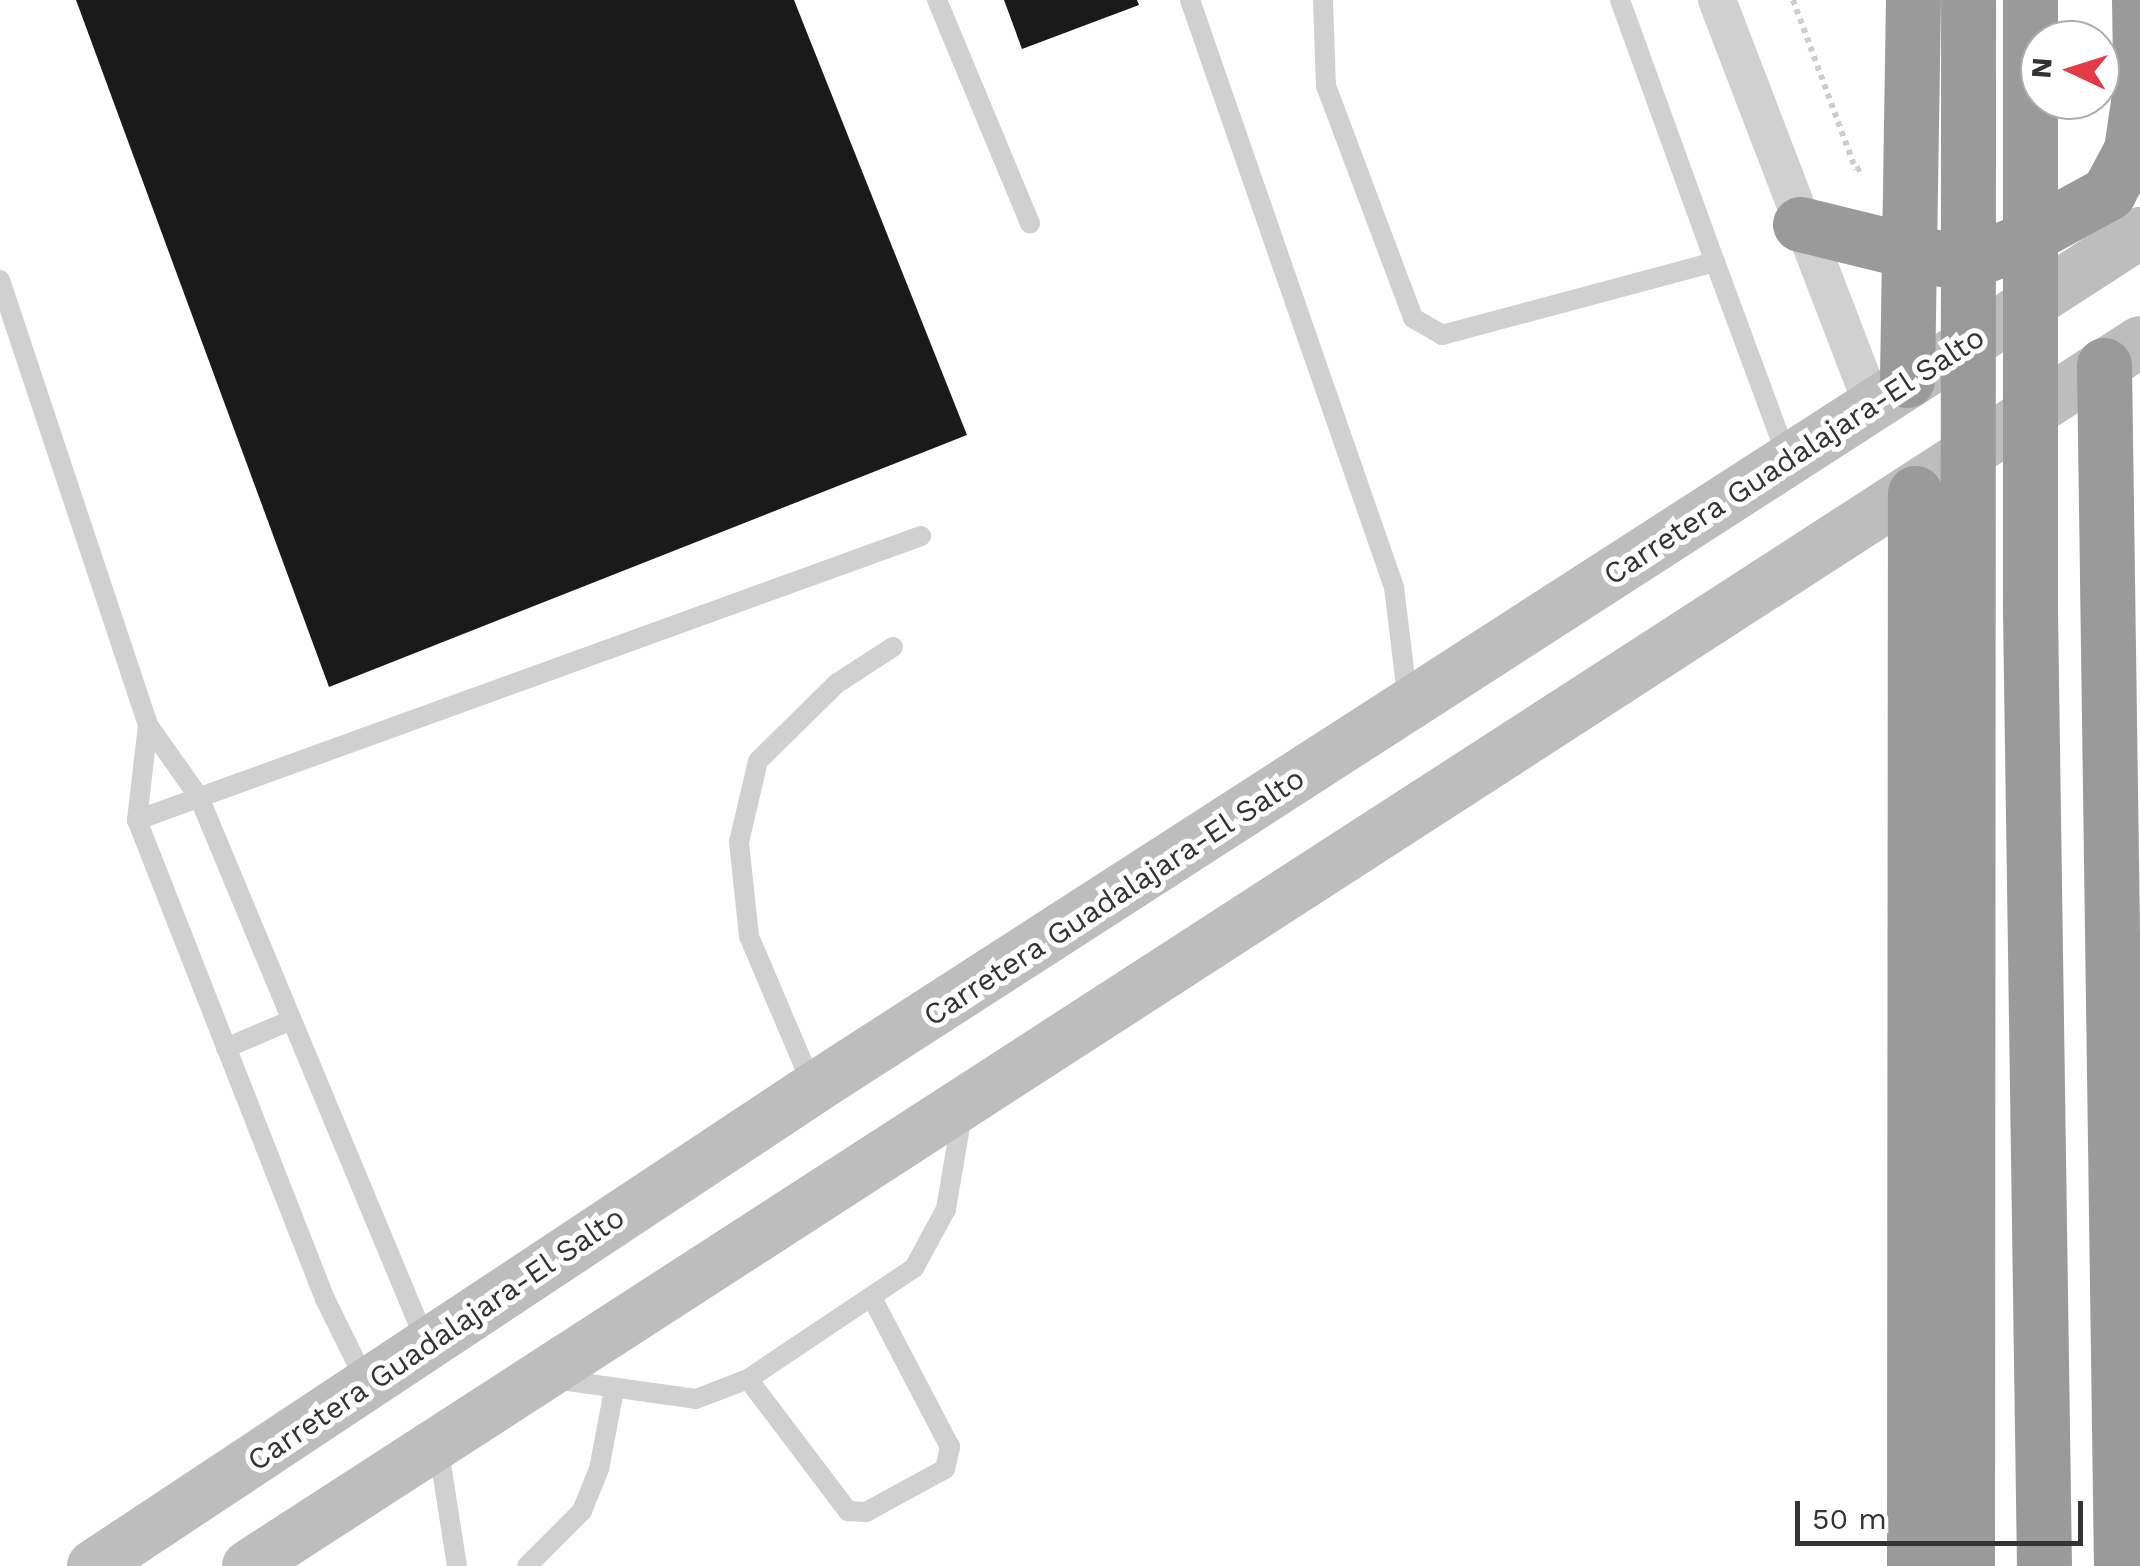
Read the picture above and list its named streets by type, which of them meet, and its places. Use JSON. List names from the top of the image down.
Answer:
{
  "streets": {
    "main road": ["Carretera Guadalajara-El Salto"]
  },
  "scale_bar": "50 m",
  "north": "left"
}
